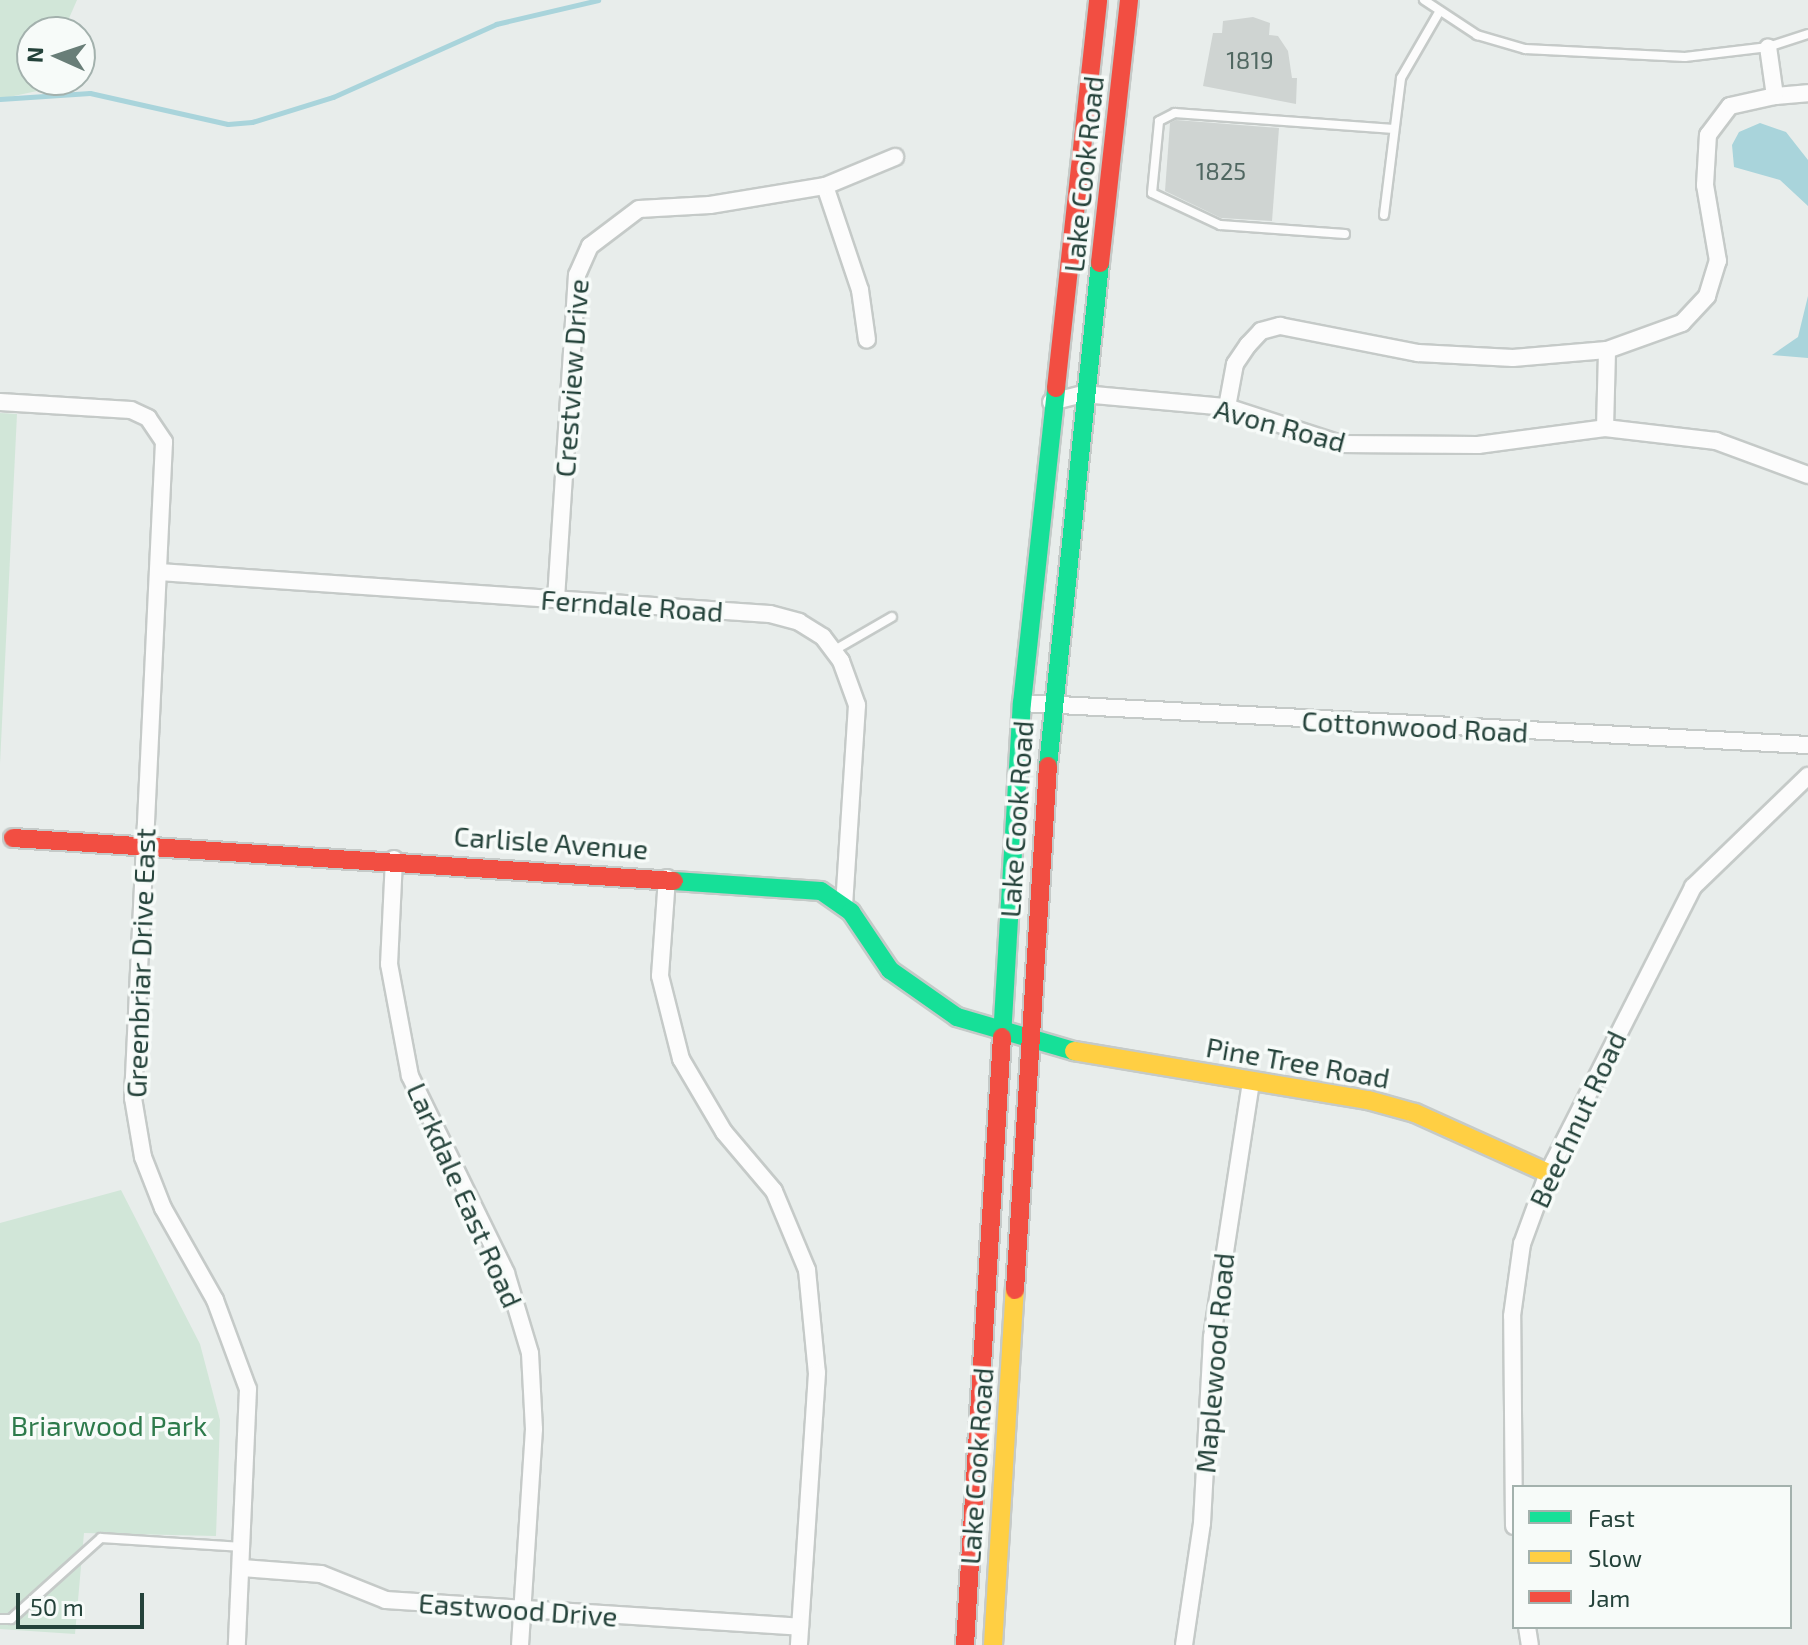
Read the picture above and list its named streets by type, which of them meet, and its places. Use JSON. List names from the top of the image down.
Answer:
{
  "streets": {
    "main road": ["Lake Cook Road", "Carlisle Avenue", "Pine Tree Road"],
    "street": [
      "Crestview Drive",
      "Avon Road",
      "Ferndale Road",
      "Cottonwood Road",
      "Greenbriar Drive East",
      "Beechnut Road",
      "Larkdale East Road",
      "Maplewood Road",
      "Eastwood Drive"
    ]
  },
  "crossings": [
    ["Lake Cook Road", "Avon Road"],
    ["Lake Cook Road", "Cottonwood Road"],
    ["Lake Cook Road", "Carlisle Avenue"],
    ["Lake Cook Road", "Pine Tree Road"],
    ["Crestview Drive", "Ferndale Road"],
    ["Ferndale Road", "Carlisle Avenue"],
    ["Ferndale Road", "Greenbriar Drive East"],
    ["Carlisle Avenue", "Greenbriar Drive East"],
    ["Carlisle Avenue", "Pine Tree Road"],
    ["Carlisle Avenue", "Larkdale East Road"],
    ["Greenbriar Drive East", "Eastwood Drive"],
    ["Pine Tree Road", "Beechnut Road"],
    ["Pine Tree Road", "Maplewood Road"],
    ["Larkdale East Road", "Eastwood Drive"]
  ],
  "parks": ["Briarwood Park"],
  "house_numbers": ["1819", "1825"],
  "legend": ["Fast", "Slow", "Jam"],
  "scale_bar": "50 m",
  "north": "left"
}
